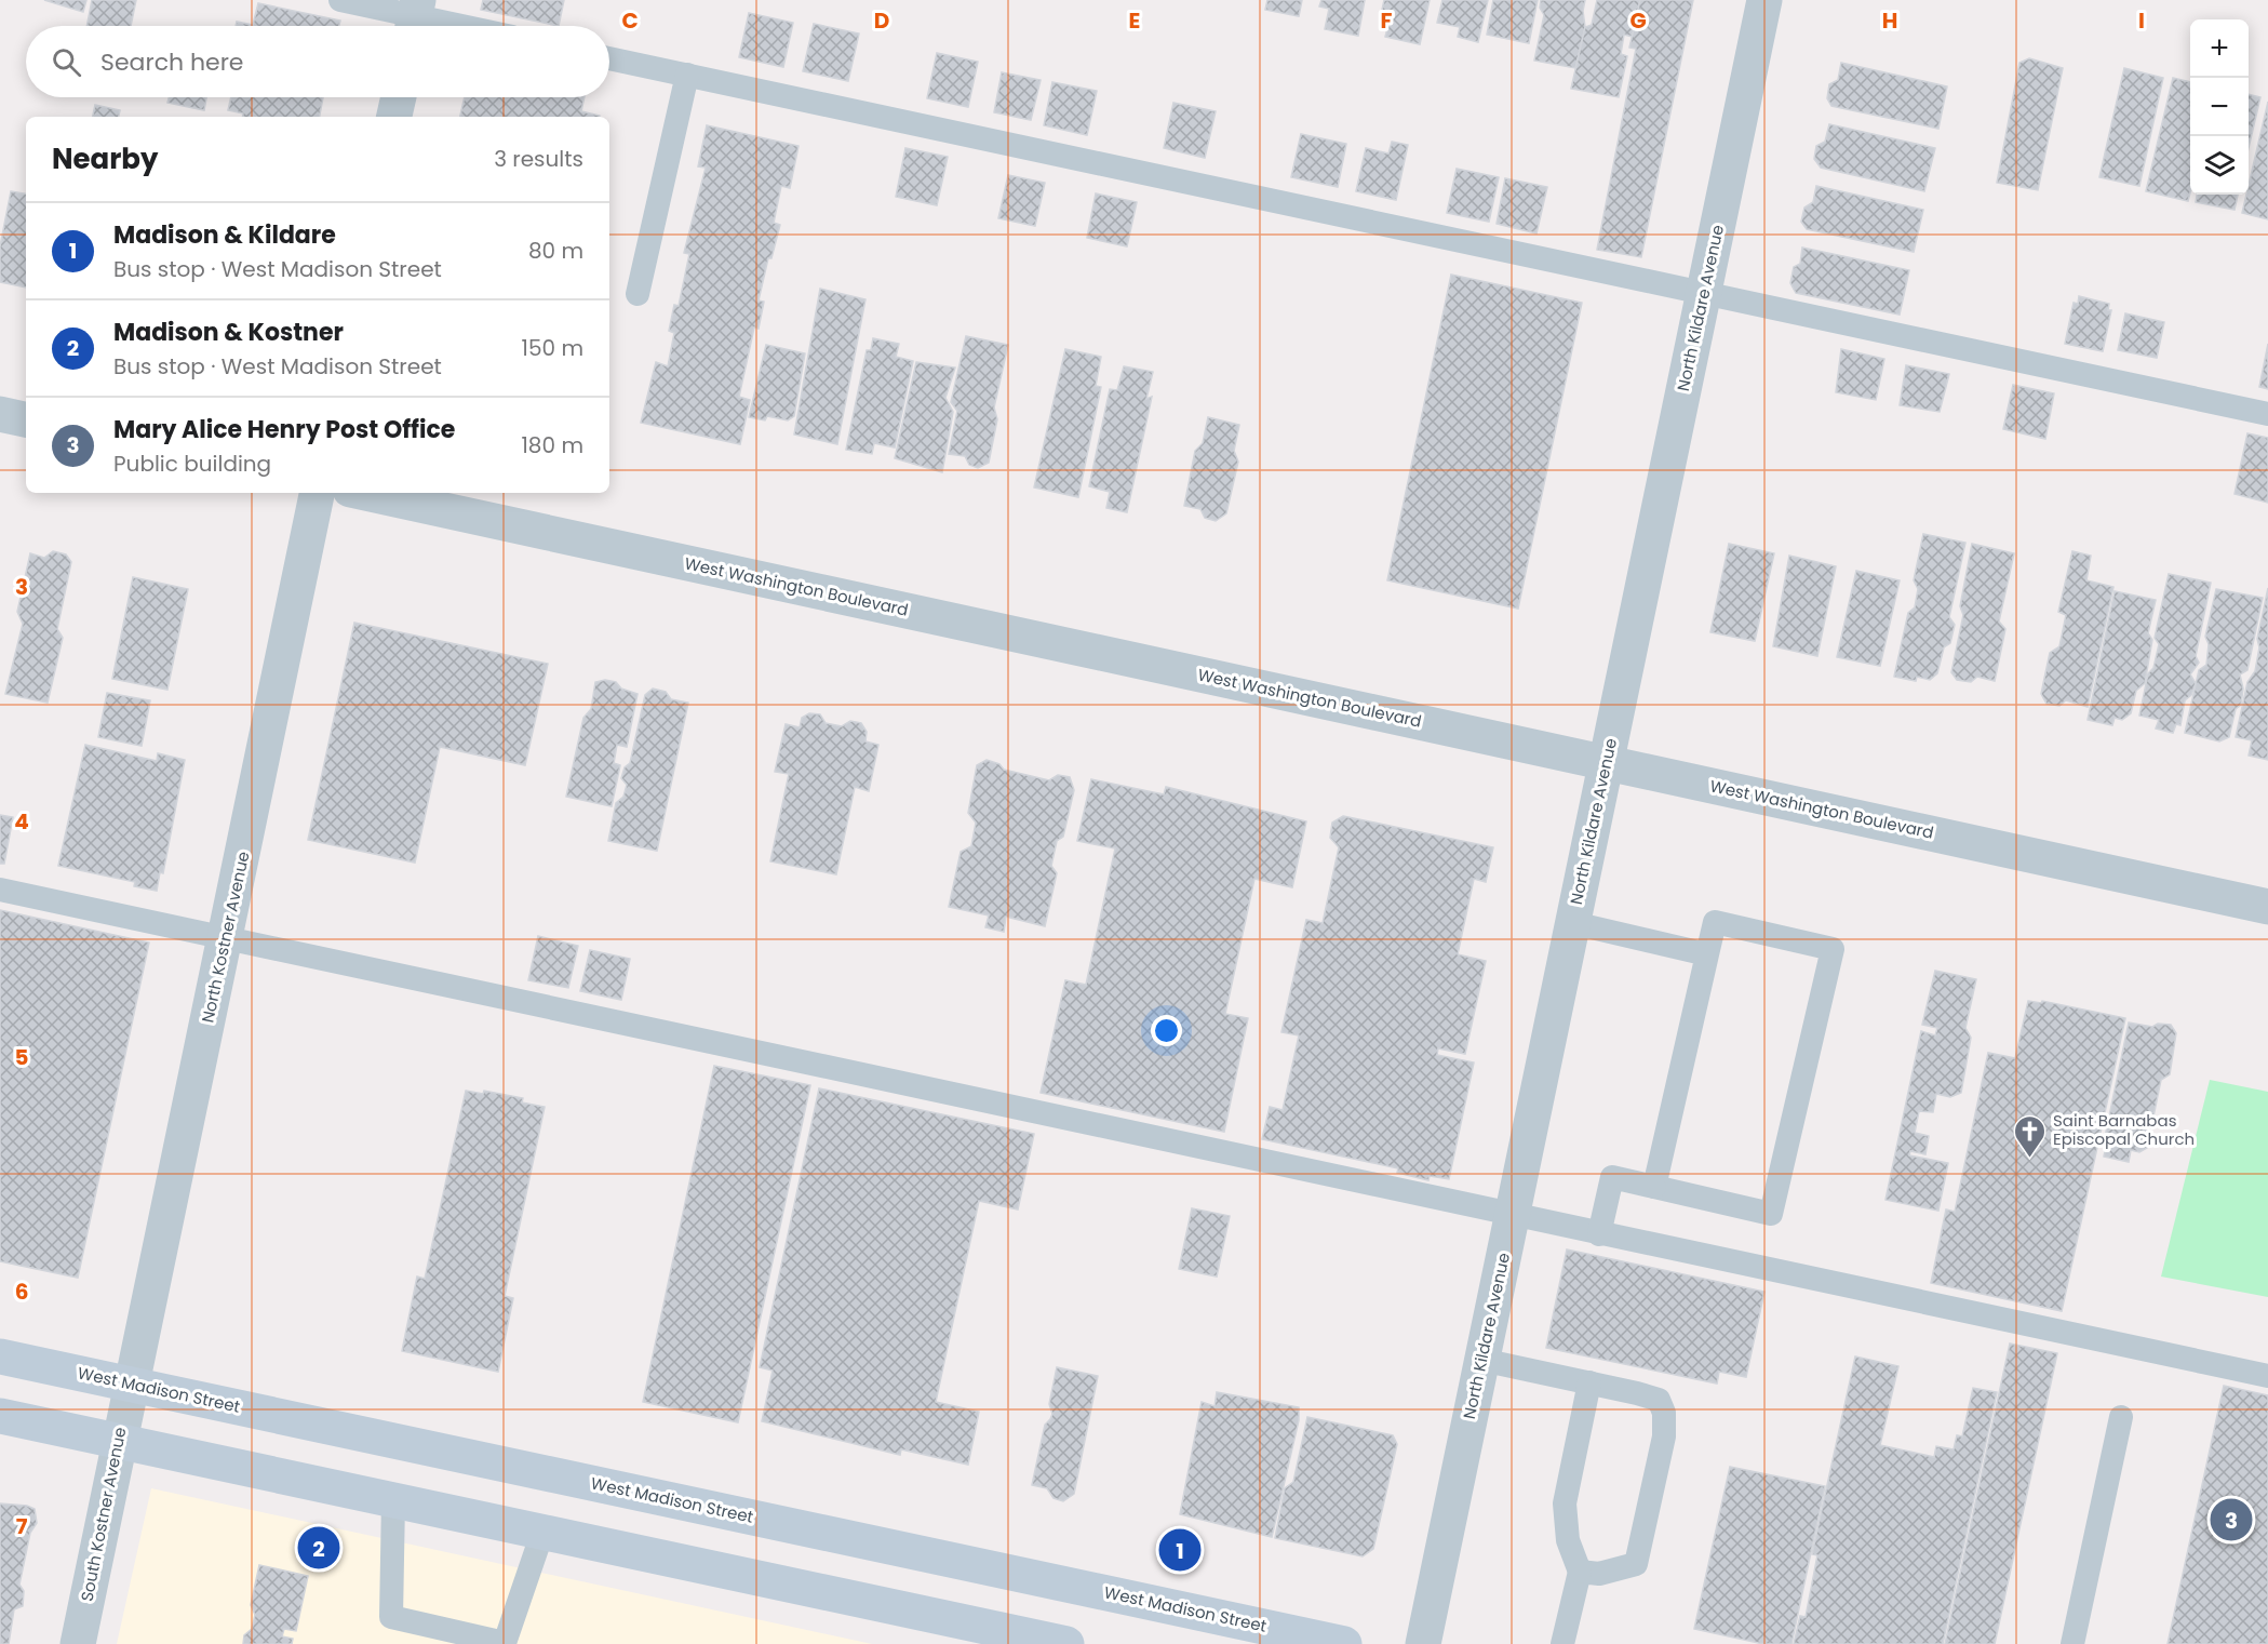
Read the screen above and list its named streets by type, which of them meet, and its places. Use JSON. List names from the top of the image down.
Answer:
{
  "streets": {
    "main road": ["West Madison Street"],
    "street": [
      "North Kildare Avenue",
      "West Washington Boulevard",
      "North Kostner Avenue",
      "South Kostner Avenue"
    ]
  },
  "crossings": [
    ["North Kildare Avenue", "West Washington Boulevard"],
    ["North Kostner Avenue", "West Madison Street"],
    ["North Kostner Avenue", "South Kostner Avenue"],
    ["West Madison Street", "South Kostner Avenue"]
  ],
  "places": {
    "church": ["Saint Barnabas Episcopal Church"]
  },
  "page": {
    "map_buttons": ["+", "−"],
    "search": "Search here",
    "heading": ["Nearby", "3 results"],
    "list": [
      {
        "mark": "1",
        "name": "Madison & Kildare",
        "note": "Bus stop · West Madison Street",
        "value": "80 m"
      },
      {
        "mark": "2",
        "name": "Madison & Kostner",
        "note": "Bus stop · West Madison Street",
        "value": "150 m"
      },
      {
        "mark": "3",
        "name": "Mary Alice Henry Post Office",
        "note": "Public building",
        "value": "180 m"
      }
    ],
    "pins": ["3", "2", "1"]
  },
  "grid": {
    "columns": [
      "C",
      "D",
      "E",
      "F",
      "G",
      "H",
      "I"
    ],
    "rows": [
      "3",
      "4",
      "5",
      "6",
      "7"
    ]
  }
}
